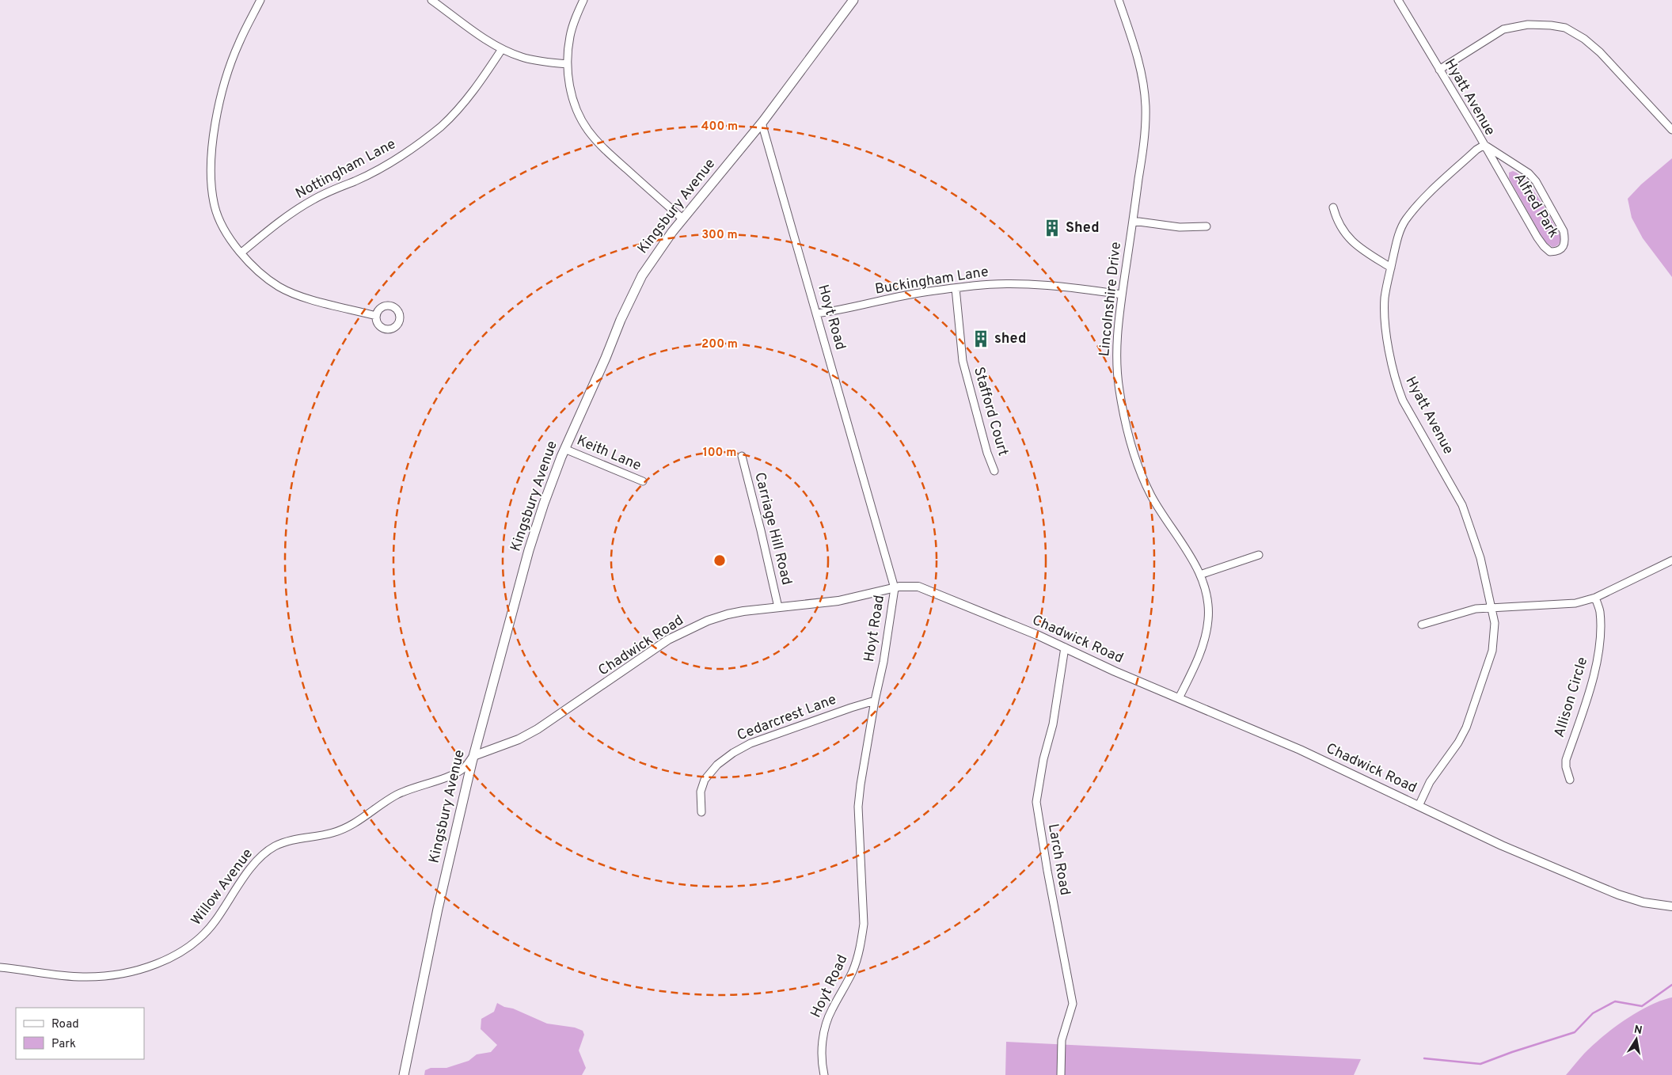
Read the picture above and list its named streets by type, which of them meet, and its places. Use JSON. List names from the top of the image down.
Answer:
{
  "streets": {
    "main road": ["Kingsbury Avenue"],
    "street": [
      "Hyatt Avenue",
      "Nottingham Lane",
      "Alfred Park",
      "Buckingham Lane",
      "Lincolnshire Drive",
      "Hoyt Road",
      "Stafford Court",
      "Keith Lane",
      "Carriage Hill Road",
      "Chadwick Road",
      "Allison Circle",
      "Cedarcrest Lane",
      "Larch Road",
      "Willow Avenue"
    ]
  },
  "crossings": [
    ["Hyatt Avenue", "Alfred Park"],
    ["Hyatt Avenue", "Chadwick Road"],
    ["Kingsbury Avenue", "Hoyt Road"],
    ["Kingsbury Avenue", "Keith Lane"],
    ["Kingsbury Avenue", "Chadwick Road"],
    ["Kingsbury Avenue", "Willow Avenue"],
    ["Buckingham Lane", "Lincolnshire Drive"],
    ["Buckingham Lane", "Hoyt Road"],
    ["Buckingham Lane", "Stafford Court"],
    ["Lincolnshire Drive", "Chadwick Road"],
    ["Hoyt Road", "Chadwick Road"],
    ["Hoyt Road", "Cedarcrest Lane"],
    ["Carriage Hill Road", "Chadwick Road"],
    ["Chadwick Road", "Larch Road"],
    ["Chadwick Road", "Willow Avenue"]
  ],
  "places": {
    "building": ["Shed", "shed"]
  },
  "legend": ["Road", "Park"],
  "north": "top",
  "rings": [
    "400 m",
    "300 m",
    "200 m",
    "100 m"
  ]
}
